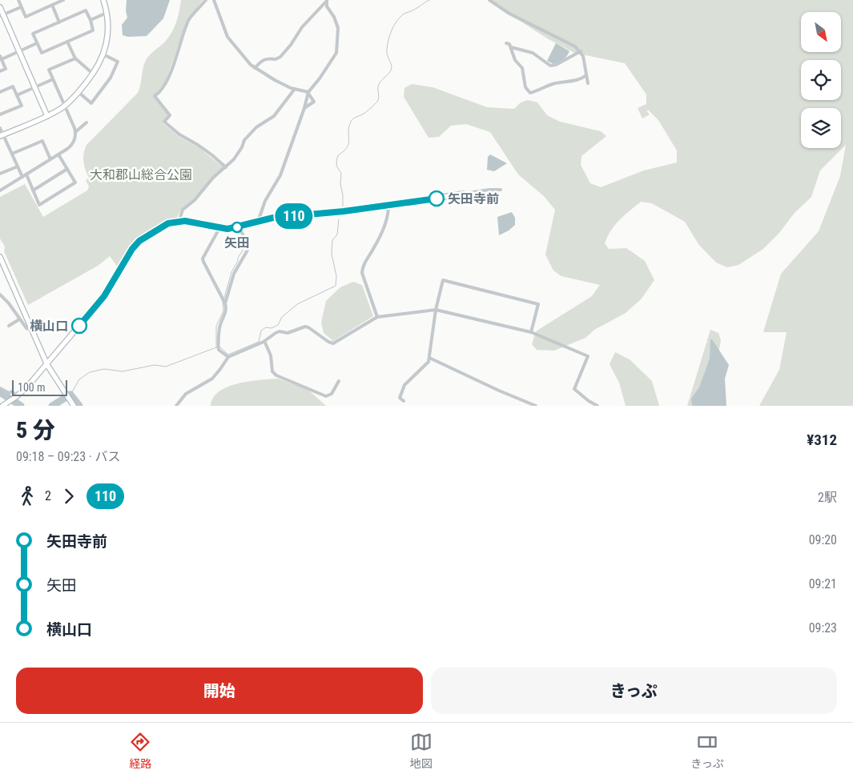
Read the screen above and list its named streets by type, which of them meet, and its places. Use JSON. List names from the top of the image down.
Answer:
{
  "parks": ["大和郡山総合公園"],
  "places": ["矢田寺前", "矢田", "横山口"],
  "lines": ["bus line 110"],
  "scale_bar": "100 m",
  "north": "bottom right",
  "page": {
    "on_map": "110",
    "scale": "100 m",
    "heading": ["5 分", "09:18 – 09:23 · バス", "¥312"],
    "legs": ["2", "110", "2駅"],
    "list": [
      {
        "name": "矢田寺前",
        "value": "09:20"
      },
      {
        "name": "矢田",
        "value": "09:21"
      },
      {
        "name": "横山口",
        "value": "09:23"
      }
    ],
    "buttons": ["開始", "きっぷ"],
    "tabs": ["経路", "地図", "きっぷ"]
  }
}
